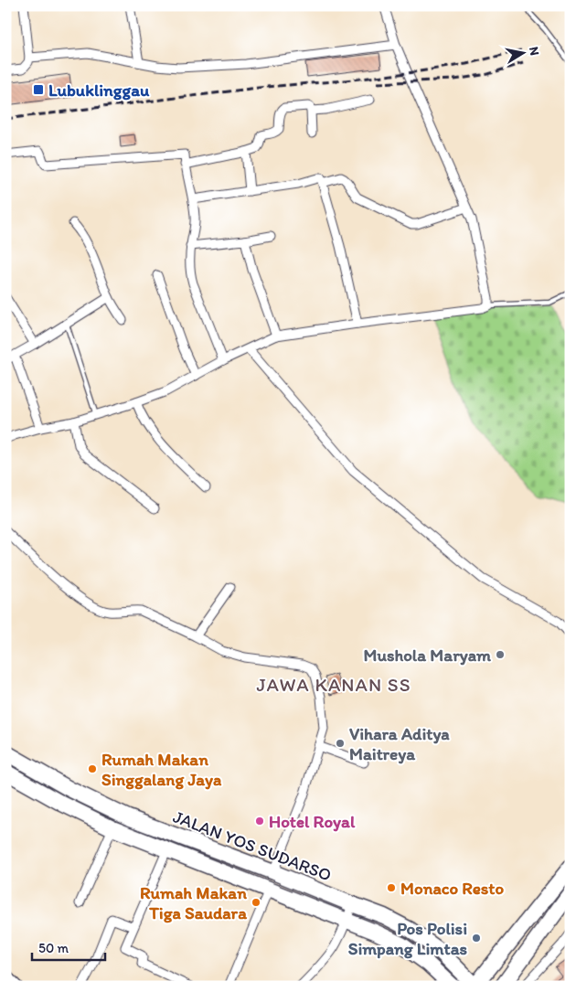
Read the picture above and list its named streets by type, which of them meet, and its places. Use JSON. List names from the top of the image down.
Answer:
{
  "streets": {
    "highway": ["JALAN YOS SUDARSO"]
  },
  "districts": ["JAWA KANAN SS"],
  "places": {
    "transit": ["Lubuklinggau"],
    "other": [
      "Mushola Maryam",
      "Vihara Aditya Maitreya",
      "Rumah Makan Singgalang Jaya",
      "Hotel Royal",
      "Monaco Resto",
      "Rumah Makan Tiga Saudara",
      "Pos Polisi Simpang Limtas"
    ]
  },
  "scale_bar": "50 m",
  "north": "right"
}
